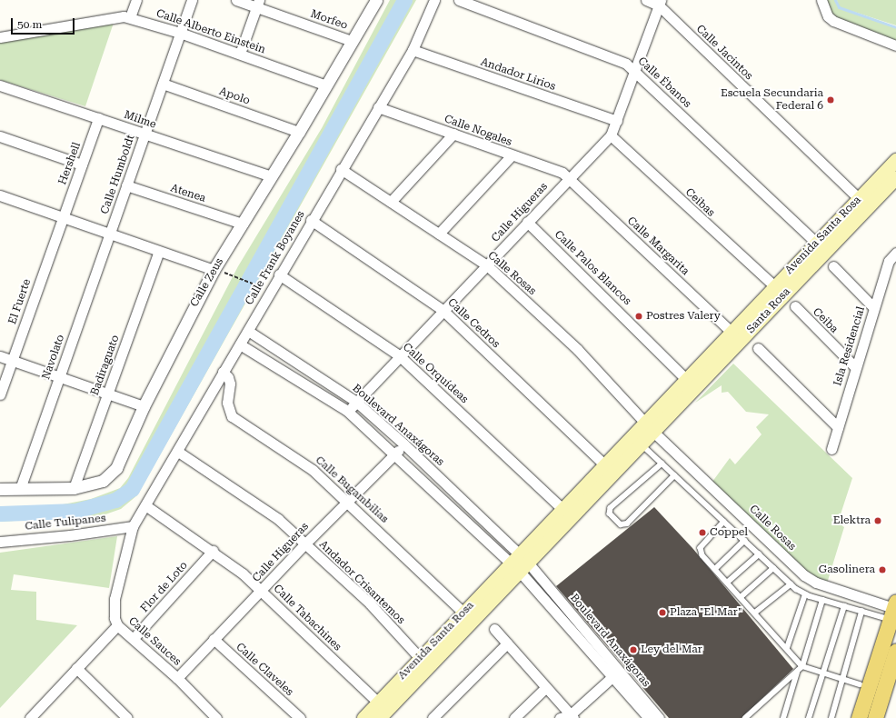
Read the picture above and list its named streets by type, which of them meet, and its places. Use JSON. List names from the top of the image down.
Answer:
{
  "streets": {
    "main road": ["Avenida Santa Rosa", "Santa Rosa"],
    "street": [
      "Morfeo",
      "Calle Alberto Einstein",
      "Calle Jacintos",
      "Andador Lirios",
      "Calle Ébanos",
      "Apolo",
      "Milme",
      "Calle Nogales",
      "Hershell",
      "Calle Humboldt",
      "Atenea",
      "Ceibas",
      "Calle Higueras",
      "Calle Margarita",
      "Calle Frank Boyanes",
      "Calle Palos Blancos",
      "Calle Rosas",
      "Calle Zeus",
      "El Fuerte",
      "Ceiba",
      "Calle Cedros",
      "Isla Residencial",
      "Navolato",
      "Badiraguato",
      "Calle Orquídeas",
      "Boulevard Anaxágoras",
      "Calle Bugambilias",
      "Calle Tulipanes",
      "Andador Crisantemos",
      "Flor de Loto",
      "Calle Tabachines",
      "Calle Sauces",
      "Calle Claveles"
    ]
  },
  "crossings": [
    ["Morfeo", "Calle Zeus"],
    ["Calle Alberto Einstein", "Calle Humboldt"],
    ["Calle Alberto Einstein", "Calle Zeus"],
    ["Calle Jacintos", "Calle Higueras"],
    ["Calle Jacintos", "Avenida Santa Rosa"],
    ["Calle Jacintos", "Santa Rosa"],
    ["Andador Lirios", "Calle Higueras"],
    ["Andador Lirios", "Calle Frank Boyanes"],
    ["Calle Ébanos", "Calle Higueras"],
    ["Calle Ébanos", "Avenida Santa Rosa"],
    ["Apolo", "Calle Humboldt"],
    ["Apolo", "Calle Zeus"],
    ["Milme", "Hershell"],
    ["Milme", "Calle Humboldt"],
    ["Milme", "Calle Zeus"],
    ["Calle Nogales", "Calle Higueras"],
    ["Calle Nogales", "Calle Margarita"],
    ["Calle Nogales", "Calle Frank Boyanes"],
    ["Hershell", "El Fuerte"],
    ["Calle Humboldt", "Atenea"],
    ["Calle Humboldt", "Navolato"],
    ["Atenea", "Calle Zeus"],
    ["Ceibas", "Calle Higueras"],
    ["Ceibas", "Avenida Santa Rosa"],
    ["Ceibas", "Santa Rosa"],
    ["Calle Higueras", "Calle Margarita"],
    ["Calle Higueras", "Calle Palos Blancos"],
    ["Calle Higueras", "Calle Rosas"],
    ["Calle Higueras", "Calle Cedros"],
    ["Calle Higueras", "Calle Orquídeas"],
    ["Calle Higueras", "Boulevard Anaxágoras"],
    ["Calle Higueras", "Calle Bugambilias"],
    ["Calle Higueras", "Andador Crisantemos"],
    ["Calle Higueras", "Calle Tabachines"],
    ["Calle Higueras", "Calle Sauces"],
    ["Calle Higueras", "Calle Claveles"],
    ["Avenida Santa Rosa", "Calle Margarita"],
    ["Avenida Santa Rosa", "Calle Palos Blancos"],
    ["Avenida Santa Rosa", "Calle Rosas"],
    ["Avenida Santa Rosa", "Santa Rosa"],
    ["Avenida Santa Rosa", "Calle Cedros"],
    ["Avenida Santa Rosa", "Calle Orquídeas"],
    ["Avenida Santa Rosa", "Boulevard Anaxágoras"],
    ["Avenida Santa Rosa", "Calle Bugambilias"],
    ["Avenida Santa Rosa", "Andador Crisantemos"],
    ["Avenida Santa Rosa", "Calle Tabachines"],
    ["Calle Frank Boyanes", "Calle Rosas"],
    ["Calle Frank Boyanes", "Calle Cedros"],
    ["Calle Frank Boyanes", "Calle Orquídeas"],
    ["Calle Frank Boyanes", "Boulevard Anaxágoras"],
    ["Calle Frank Boyanes", "Calle Bugambilias"],
    ["Calle Frank Boyanes", "Calle Tulipanes"],
    ["Calle Frank Boyanes", "Andador Crisantemos"],
    ["Calle Frank Boyanes", "Calle Tabachines"],
    ["Calle Frank Boyanes", "Calle Sauces"],
    ["Calle Rosas", "Santa Rosa"],
    ["Calle Zeus", "Navolato"],
    ["Calle Zeus", "Badiraguato"],
    ["Ceiba", "Isla Residencial"],
    ["Calle Tulipanes", "Calle Sauces"],
    ["Flor de Loto", "Calle Tabachines"],
    ["Flor de Loto", "Calle Sauces"]
  ],
  "places": [
    "Escuela Secundaria Federal 6",
    "Postres Valery",
    "Elektra",
    "Coppel",
    "Gasolinera",
    "Plaza \"El Mar\"",
    "Ley del Mar"
  ],
  "scale_bar": "50 m"
}
